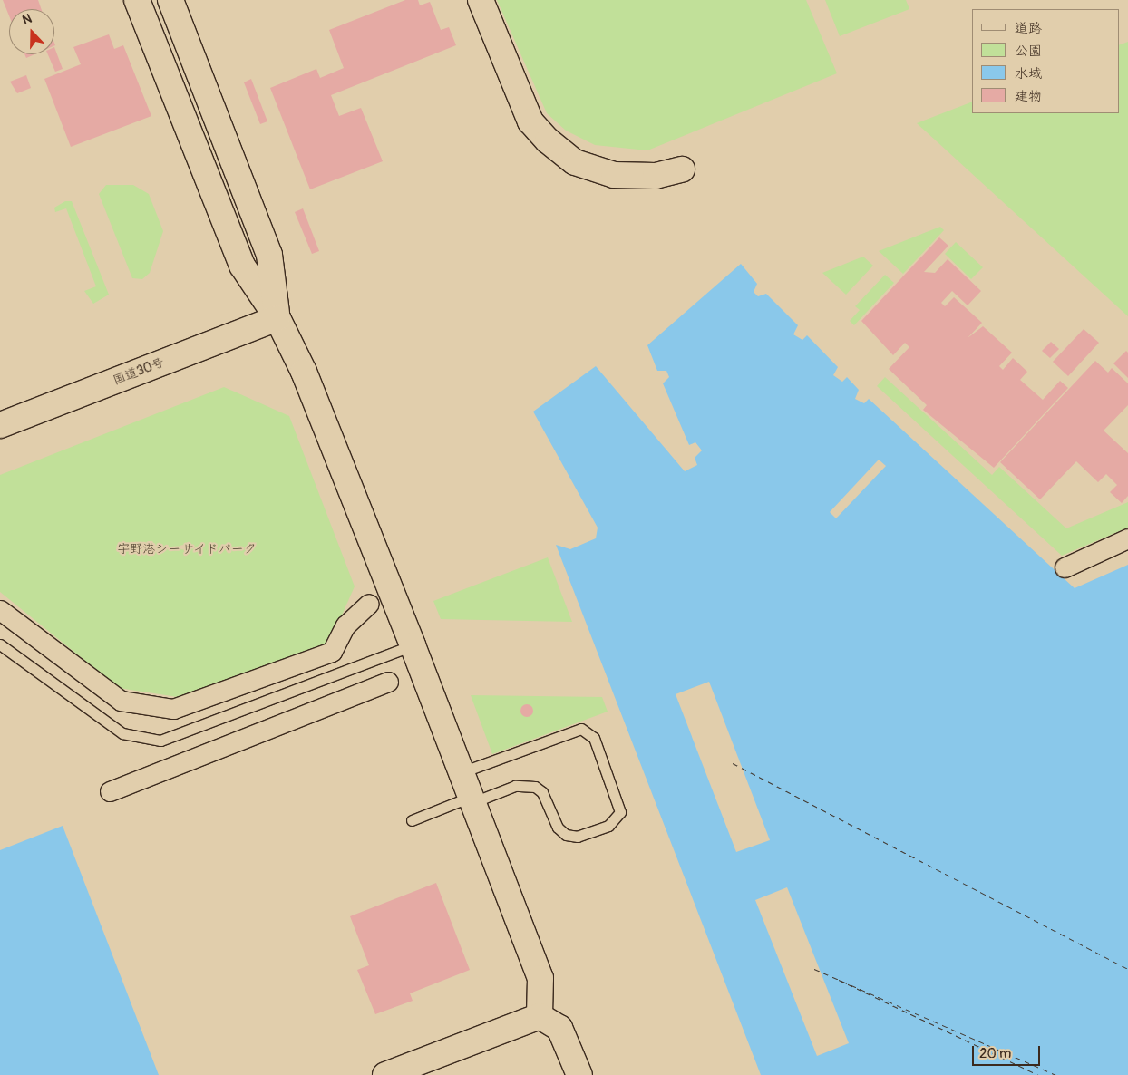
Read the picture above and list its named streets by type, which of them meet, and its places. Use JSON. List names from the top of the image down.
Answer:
{
  "streets": {
    "main road": ["国道30号"]
  },
  "parks": ["宇野港シーサイドパーク"],
  "legend": [
    "道路",
    "公園",
    "水域",
    "建物"
  ],
  "scale_bar": "20 m",
  "north": "top"
}
